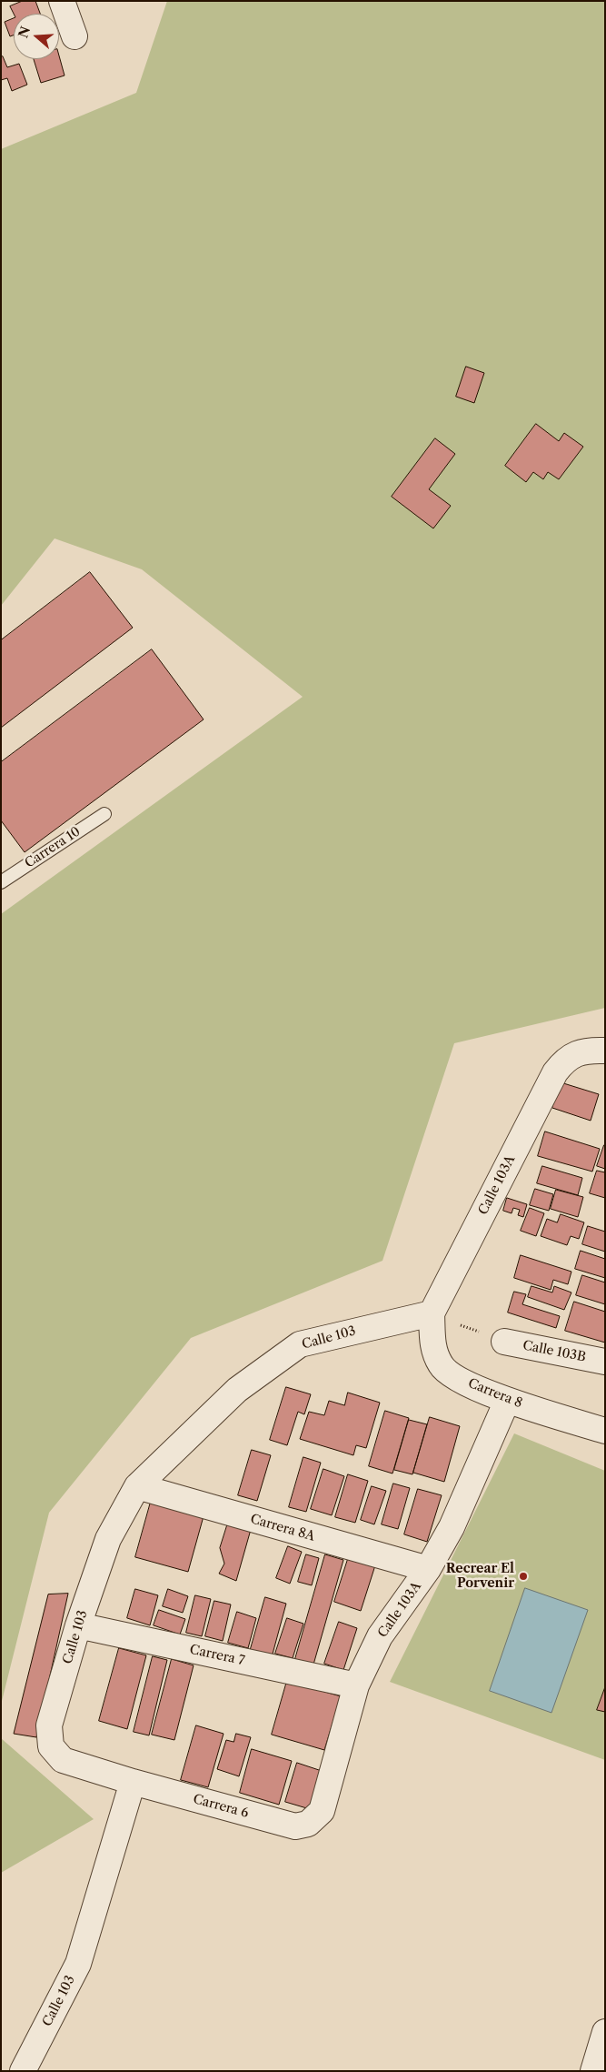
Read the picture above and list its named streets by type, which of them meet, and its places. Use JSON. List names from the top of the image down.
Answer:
{
  "streets": {
    "street": [
      "Calle 103A",
      "Calle 103",
      "Calle 103B",
      "Carrera 8",
      "Carrera 8A",
      "Carrera 7",
      "Carrera 6"
    ],
    "lane": ["Carrera 10"]
  },
  "crossings": [
    ["Calle 103A", "Calle 103"],
    ["Calle 103A", "Carrera 8"],
    ["Calle 103A", "Carrera 8A"],
    ["Calle 103A", "Carrera 7"],
    ["Calle 103A", "Carrera 6"],
    ["Calle 103", "Carrera 8"],
    ["Calle 103", "Carrera 8A"],
    ["Calle 103", "Carrera 7"],
    ["Calle 103", "Carrera 6"]
  ],
  "places": ["Recrear El Porvenir"],
  "north": "left"
}
